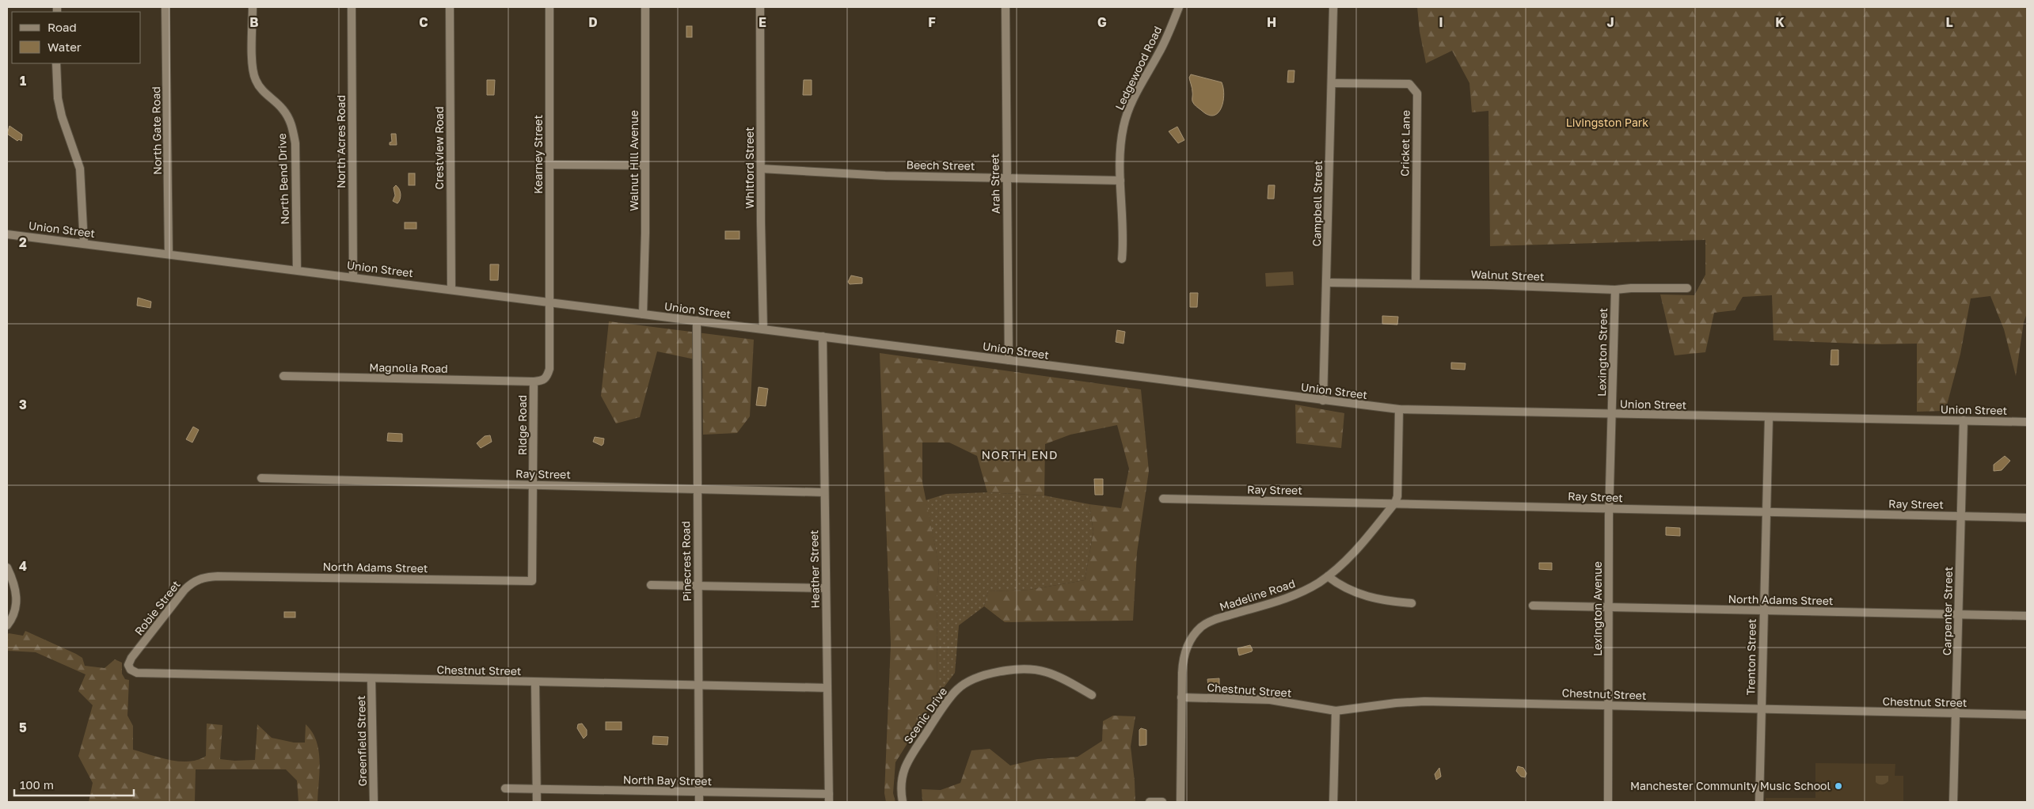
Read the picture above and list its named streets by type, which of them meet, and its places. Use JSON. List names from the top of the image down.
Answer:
{
  "streets": {
    "street": [
      "Ledgewood Road",
      "North Gate Road",
      "North Acres Road",
      "Cricket Lane",
      "Crestview Road",
      "Kearney Street",
      "Walnut Hill Avenue",
      "Beech Street",
      "Whitford Street",
      "North Bend Drive",
      "Arah Street",
      "Campbell Street",
      "Union Street",
      "Walnut Street",
      "Lexington Street",
      "Magnolia Road",
      "Ridge Road",
      "Ray Street",
      "Pinecrest Road",
      "North Adams Street",
      "Heather Street",
      "Madeline Road",
      "Robie Street",
      "Lexington Avenue",
      "Carpenter Street",
      "Trenton Street",
      "Chestnut Street",
      "Scenic Drive",
      "Greenfield Street",
      "North Bay Street"
    ]
  },
  "crossings": [
    ["Ledgewood Road", "Beech Street"],
    ["North Gate Road", "Union Street"],
    ["North Acres Road", "Union Street"],
    ["Cricket Lane", "Campbell Street"],
    ["Cricket Lane", "Walnut Street"],
    ["Crestview Road", "Union Street"],
    ["Kearney Street", "Union Street"],
    ["Kearney Street", "Ridge Road"],
    ["Walnut Hill Avenue", "Union Street"],
    ["Beech Street", "Whitford Street"],
    ["Beech Street", "Arah Street"],
    ["Whitford Street", "Union Street"],
    ["North Bend Drive", "Union Street"],
    ["Arah Street", "Union Street"],
    ["Campbell Street", "Union Street"],
    ["Campbell Street", "Walnut Street"],
    ["Union Street", "Lexington Street"],
    ["Union Street", "Ridge Road"],
    ["Union Street", "Pinecrest Road"],
    ["Union Street", "Heather Street"],
    ["Union Street", "Madeline Road"],
    ["Union Street", "Lexington Avenue"],
    ["Union Street", "Carpenter Street"],
    ["Union Street", "Trenton Street"],
    ["Walnut Street", "Lexington Street"],
    ["Lexington Street", "Lexington Avenue"],
    ["Magnolia Road", "Ridge Road"],
    ["Ridge Road", "Ray Street"],
    ["Ridge Road", "North Adams Street"],
    ["Ray Street", "Pinecrest Road"],
    ["Ray Street", "Heather Street"],
    ["Ray Street", "Madeline Road"],
    ["Ray Street", "Lexington Avenue"],
    ["Ray Street", "Carpenter Street"],
    ["Ray Street", "Trenton Street"],
    ["Pinecrest Road", "Chestnut Street"],
    ["Pinecrest Road", "North Bay Street"],
    ["North Adams Street", "Robie Street"],
    ["North Adams Street", "Lexington Avenue"],
    ["North Adams Street", "Carpenter Street"],
    ["North Adams Street", "Trenton Street"],
    ["Heather Street", "Chestnut Street"],
    ["Heather Street", "North Bay Street"],
    ["Madeline Road", "Chestnut Street"],
    ["Robie Street", "Chestnut Street"],
    ["Lexington Avenue", "Chestnut Street"],
    ["Carpenter Street", "Chestnut Street"],
    ["Trenton Street", "Chestnut Street"],
    ["Chestnut Street", "Greenfield Street"]
  ],
  "districts": ["NORTH END"],
  "parks": ["Livingston Park"],
  "places": ["Manchester Community Music School"],
  "legend": ["Road", "Water"],
  "scale_bar": "100 m",
  "grid": {
    "columns": [
      "B",
      "C",
      "D",
      "E",
      "F",
      "G",
      "H",
      "I",
      "J",
      "K",
      "L"
    ],
    "rows": [
      "1",
      "2",
      "3",
      "4",
      "5"
    ]
  }
}
